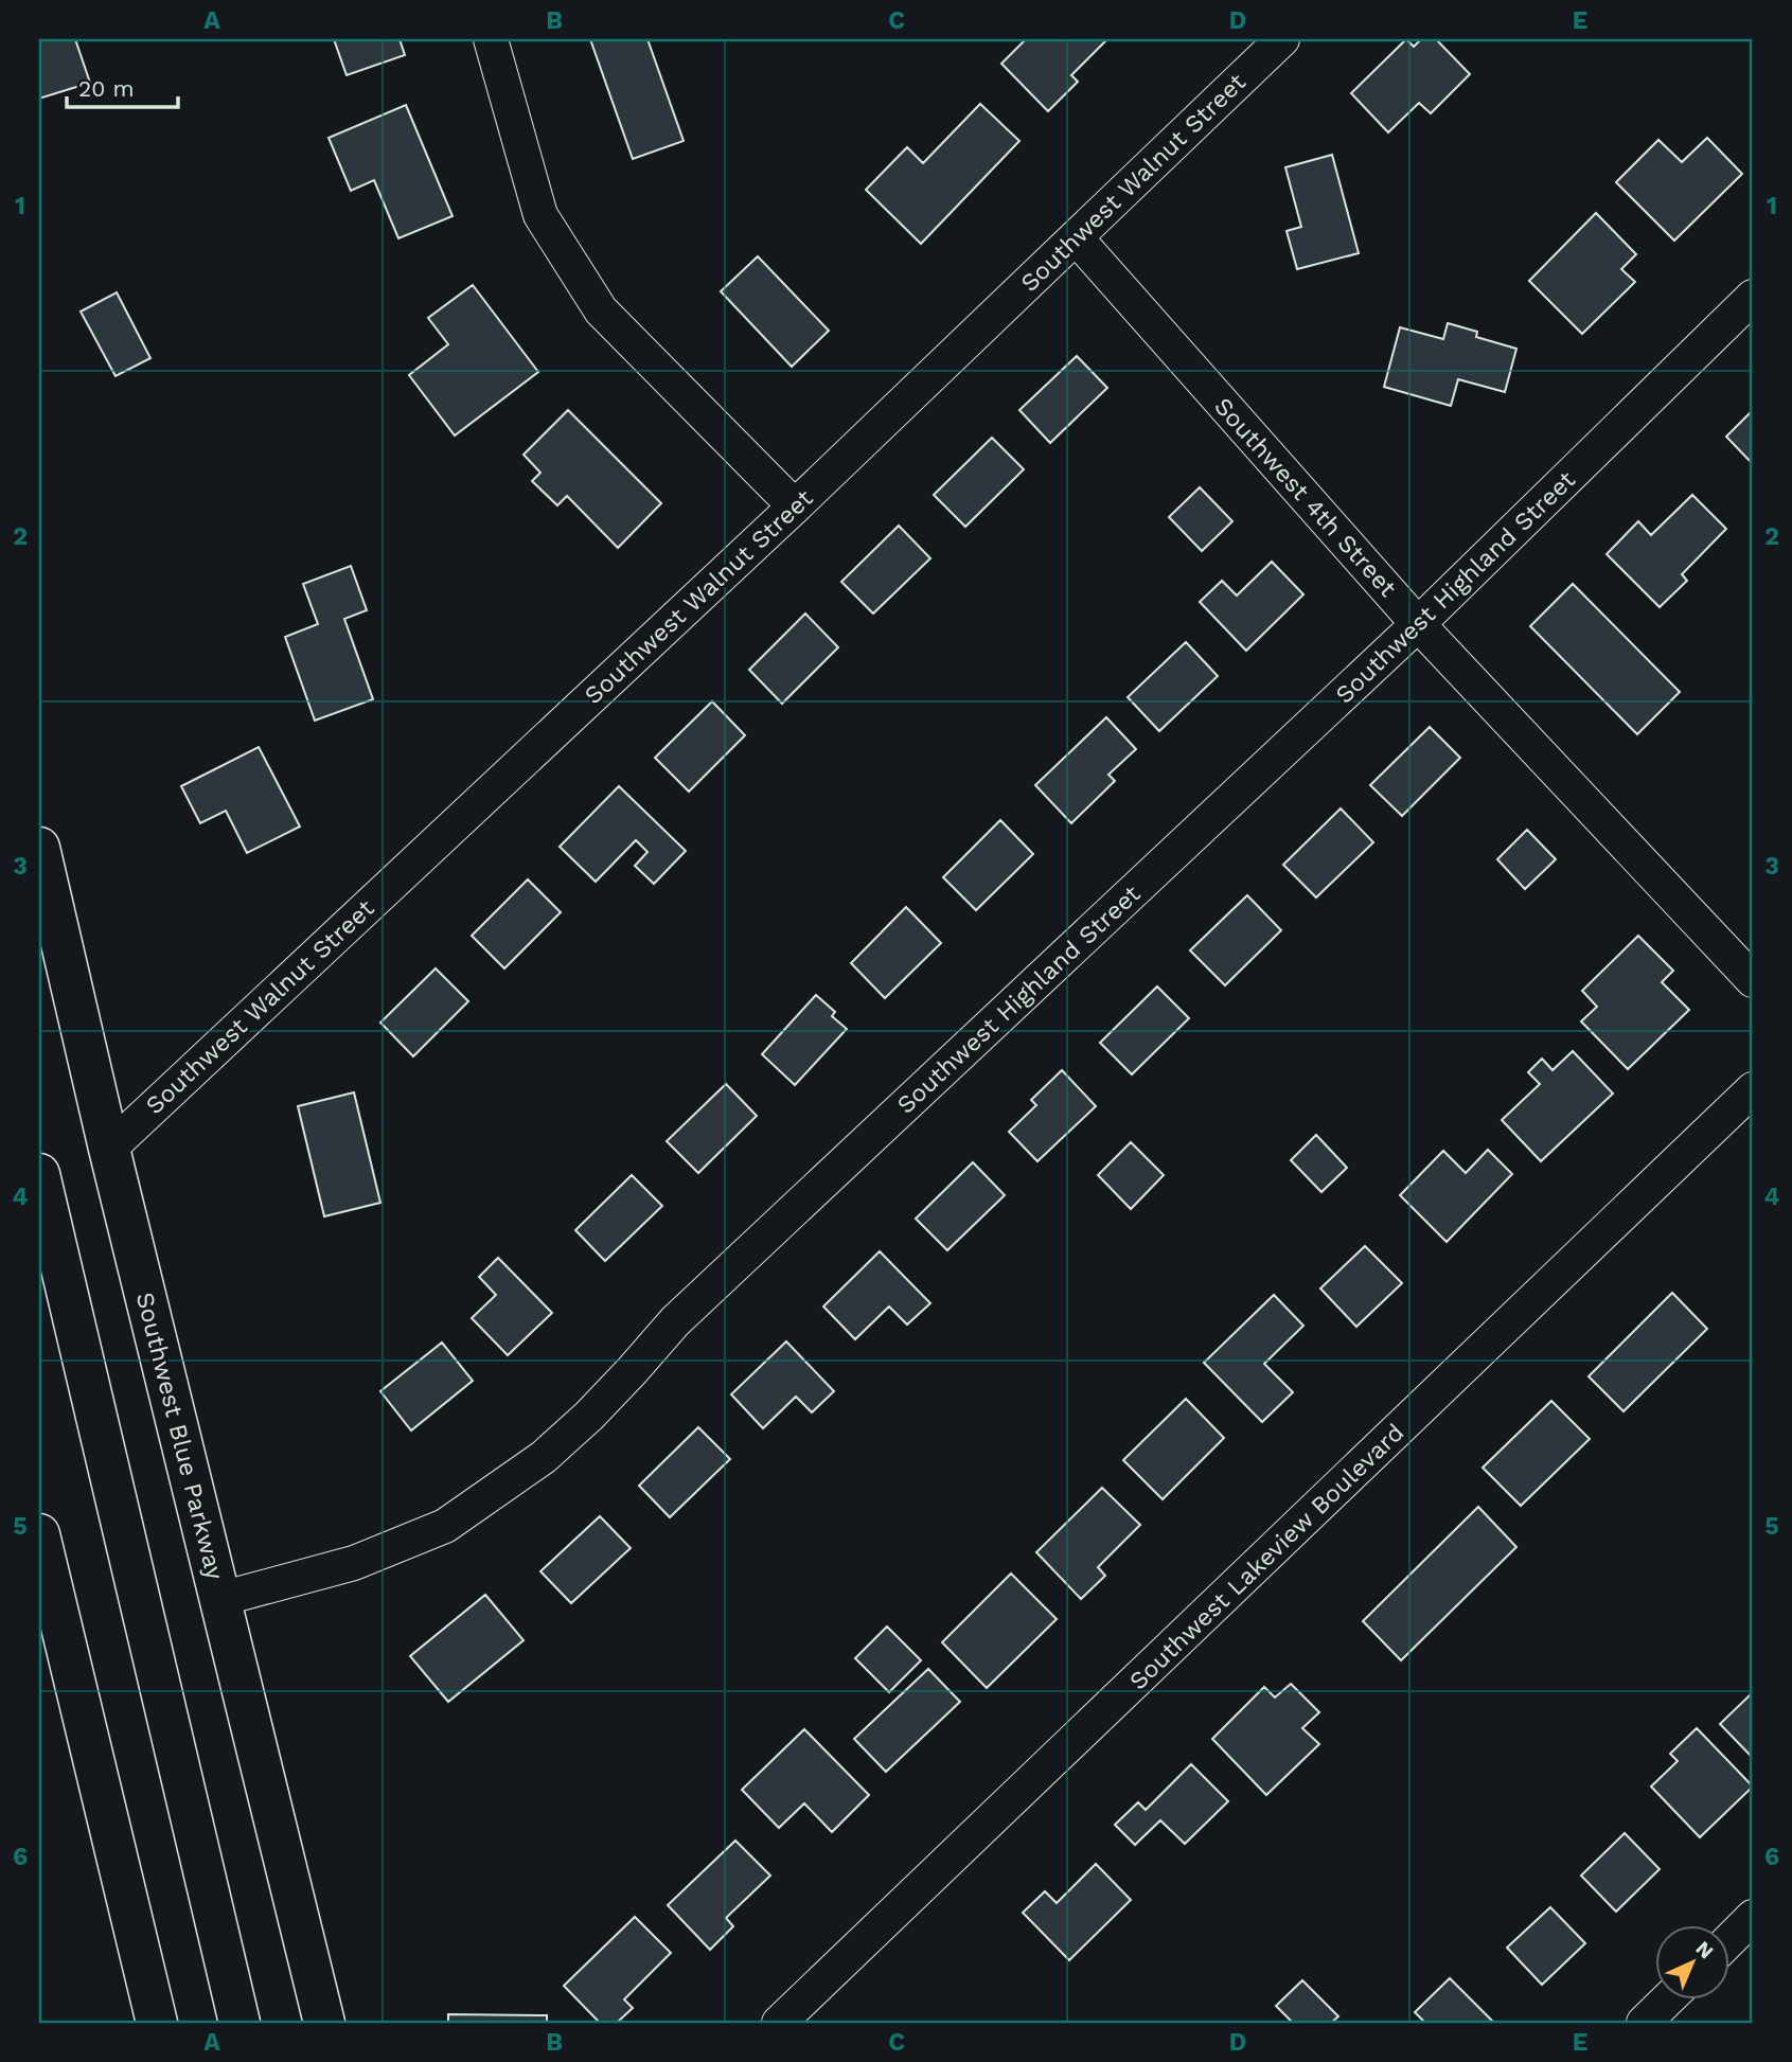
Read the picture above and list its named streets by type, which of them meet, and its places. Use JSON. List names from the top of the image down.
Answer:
{
  "streets": {
    "main road": ["Southwest Blue Parkway"],
    "street": [
      "Southwest Walnut Street",
      "Southwest 4th Street",
      "Southwest Highland Street",
      "Southwest Lakeview Boulevard"
    ]
  },
  "crossings": [
    ["Southwest Walnut Street", "Southwest 4th Street"],
    ["Southwest Walnut Street", "Southwest Blue Parkway"],
    ["Southwest 4th Street", "Southwest Highland Street"],
    ["Southwest Highland Street", "Southwest Blue Parkway"]
  ],
  "scale_bar": "20 m",
  "north": "top right",
  "grid": {
    "columns": [
      "A",
      "B",
      "C",
      "D",
      "E"
    ],
    "rows": [
      "1",
      "2",
      "3",
      "4",
      "5",
      "6"
    ]
  }
}
